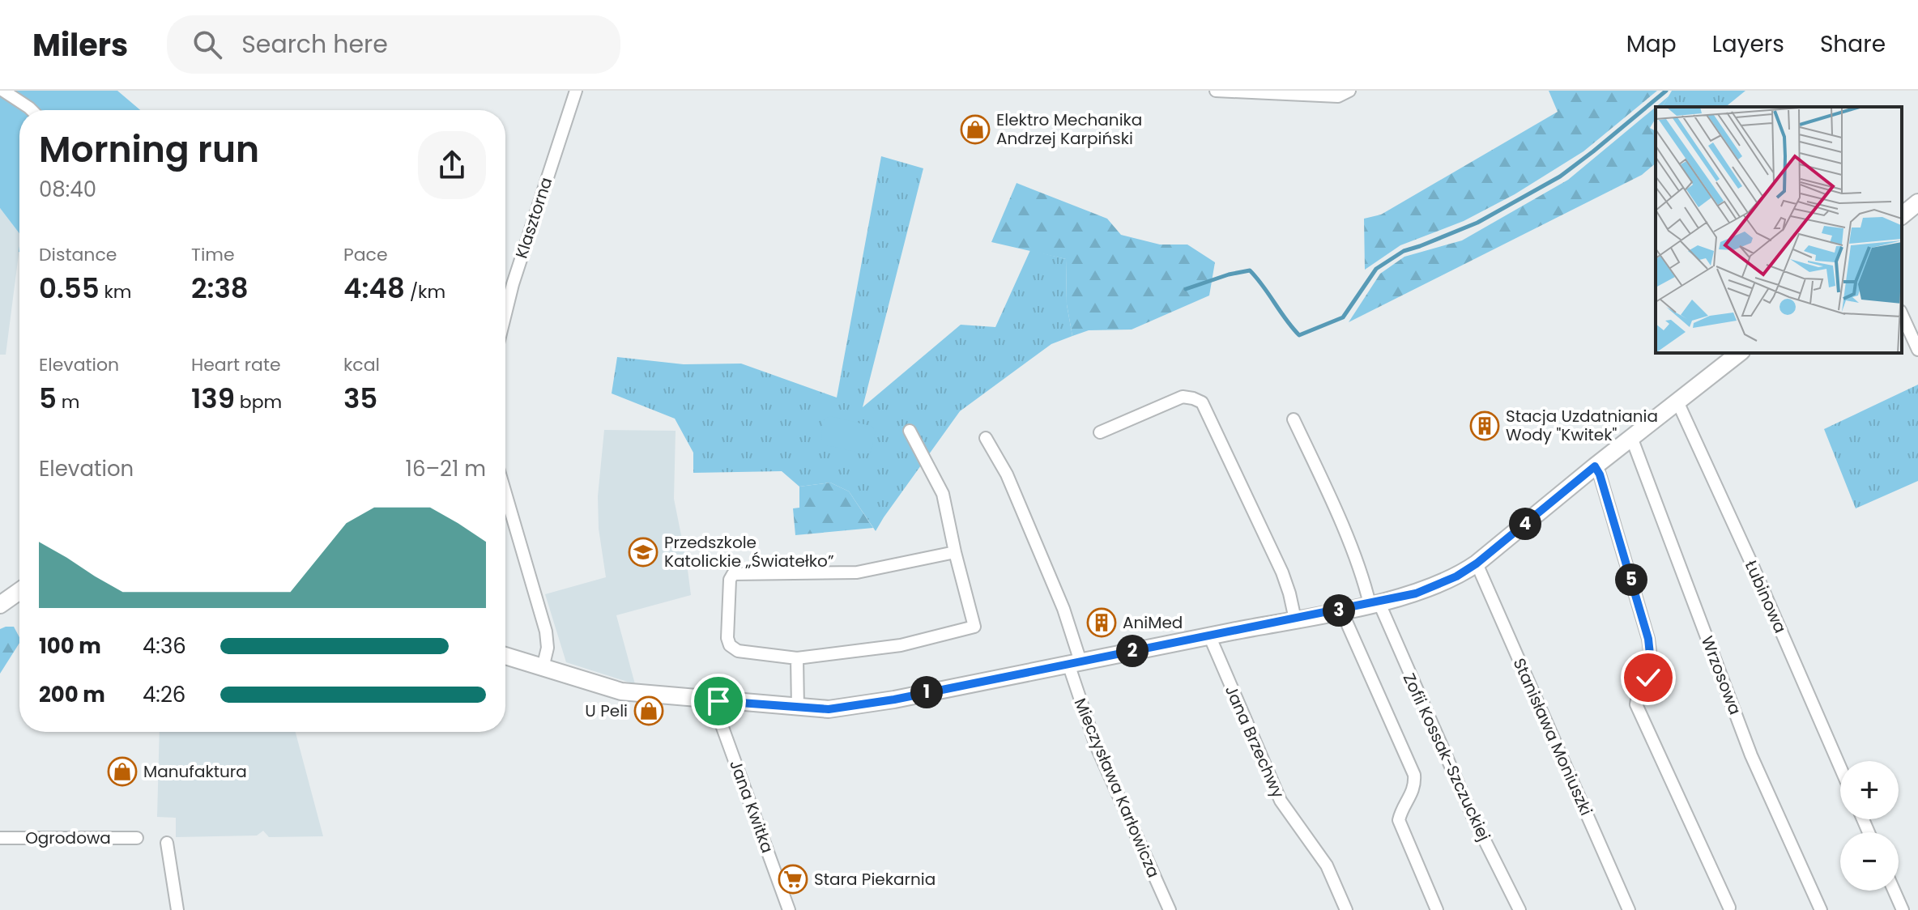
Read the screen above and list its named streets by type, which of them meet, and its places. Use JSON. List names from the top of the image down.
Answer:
{
  "streets": {
    "street": [
      "Klasztorna",
      "Łubinowa",
      "Wrzosowa",
      "Stanisława Moniuszki",
      "Jana Brzechwy",
      "Zofii Kossak-Szczuckiej",
      "Mieczysława Karłowicza",
      "Jana Kwitka",
      "Ogrodowa"
    ]
  },
  "places": {
    "shop": ["Elektro Mechanika Andrzej Karpiński", "U Peli", "Manufaktura"],
    "building": ["Stacja Uzdatniania Wody \"Kwitek\"", "AniMed"],
    "school or university": ["Przedszkole Katolickie „Światełko”"],
    "supermarket": ["Stara Piekarnia"]
  },
  "page": {
    "header": "Milers",
    "search": "Search here",
    "nav": ["Map", "Layers", "Share"],
    "heading": ["Morning run", "08:40"],
    "stats": [
      ["Distance", "0.55 km"],
      ["Time", "2:38"],
      ["Pace", "4:48 /km"],
      ["Elevation", "5 m"],
      ["Heart rate", "139 bpm"],
      ["kcal", "35"]
    ],
    "chart": ["Elevation", "16–21 m"],
    "pins": [
      "4",
      "5",
      "3",
      "2",
      "1"
    ],
    "list": [
      {
        "name": "100 m",
        "note": "4:36"
      },
      {
        "name": "200 m",
        "note": "4:26"
      }
    ],
    "map_buttons": ["+", "−"]
  }
}
